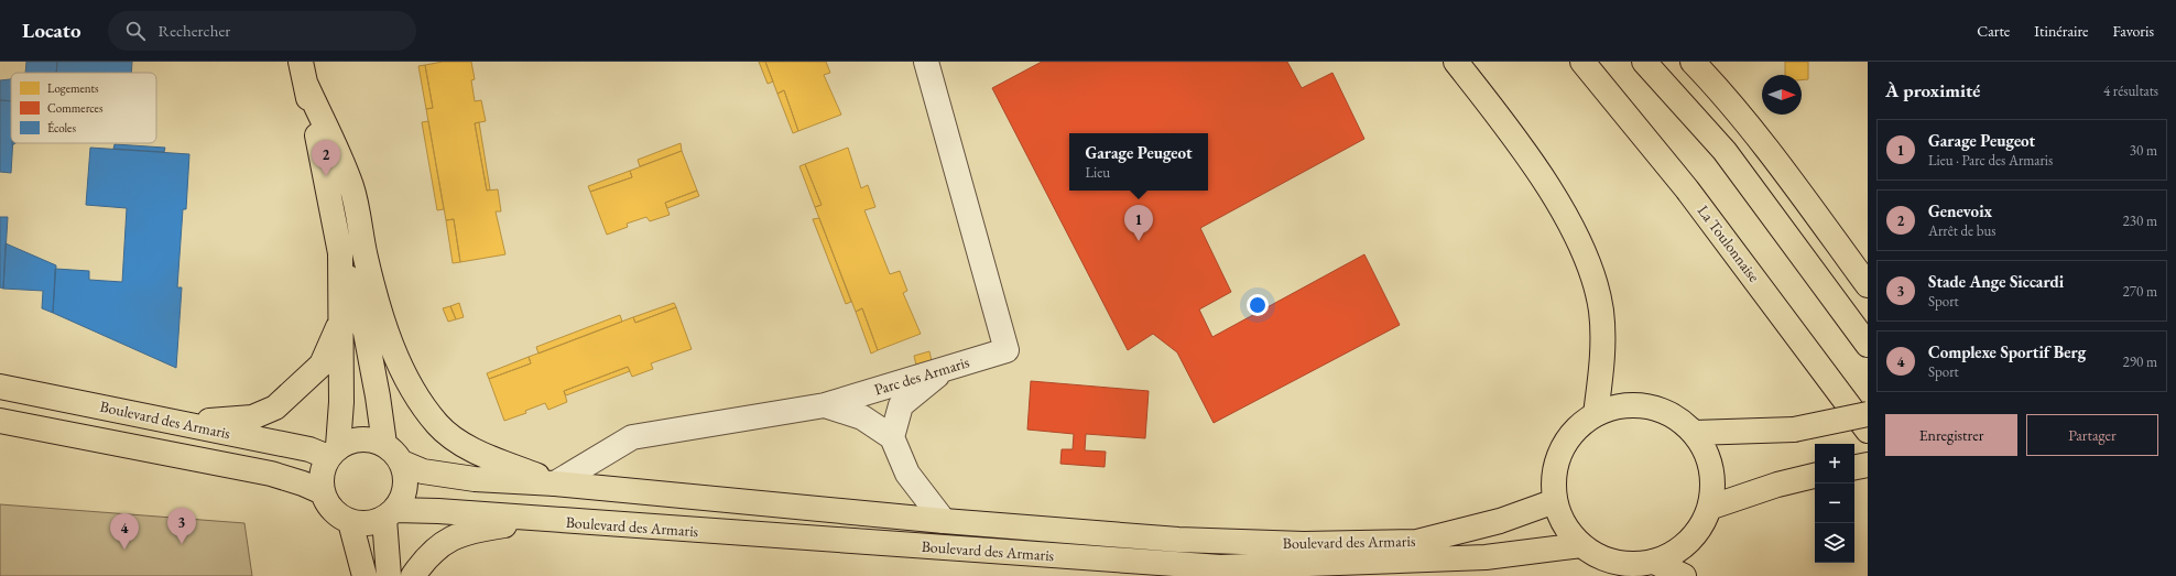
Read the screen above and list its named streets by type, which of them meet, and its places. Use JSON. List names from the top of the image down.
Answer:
{
  "streets": {
    "main road": ["La Toulonnaise", "Boulevard des Armaris"],
    "street": ["Parc des Armaris"]
  },
  "crossings": [
    ["Parc des Armaris", "Boulevard des Armaris"]
  ],
  "legend": ["Logements", "Commerces", "Écoles"],
  "north": "right",
  "page": {
    "header": "Locato",
    "search": "Rechercher",
    "nav": ["Carte", "Itinéraire", "Favoris"],
    "heading": ["À proximité", "4 résultats"],
    "list": [
      {
        "mark": "1",
        "name": "Garage Peugeot",
        "note": "Lieu · Parc des Armaris",
        "value": "30 m"
      },
      {
        "mark": "2",
        "name": "Genevoix",
        "note": "Arrêt de bus",
        "value": "230 m"
      },
      {
        "mark": "3",
        "name": "Stade Ange Siccardi",
        "note": "Sport",
        "value": "270 m"
      },
      {
        "mark": "4",
        "name": "Complexe Sportif Berg",
        "note": "Sport",
        "value": "290 m"
      }
    ],
    "popup": ["Garage Peugeot", "Lieu"],
    "pins": [
      "2",
      "1",
      "3",
      "4"
    ],
    "buttons": ["Enregistrer", "Partager"],
    "map_buttons": ["+", "−"]
  }
}
